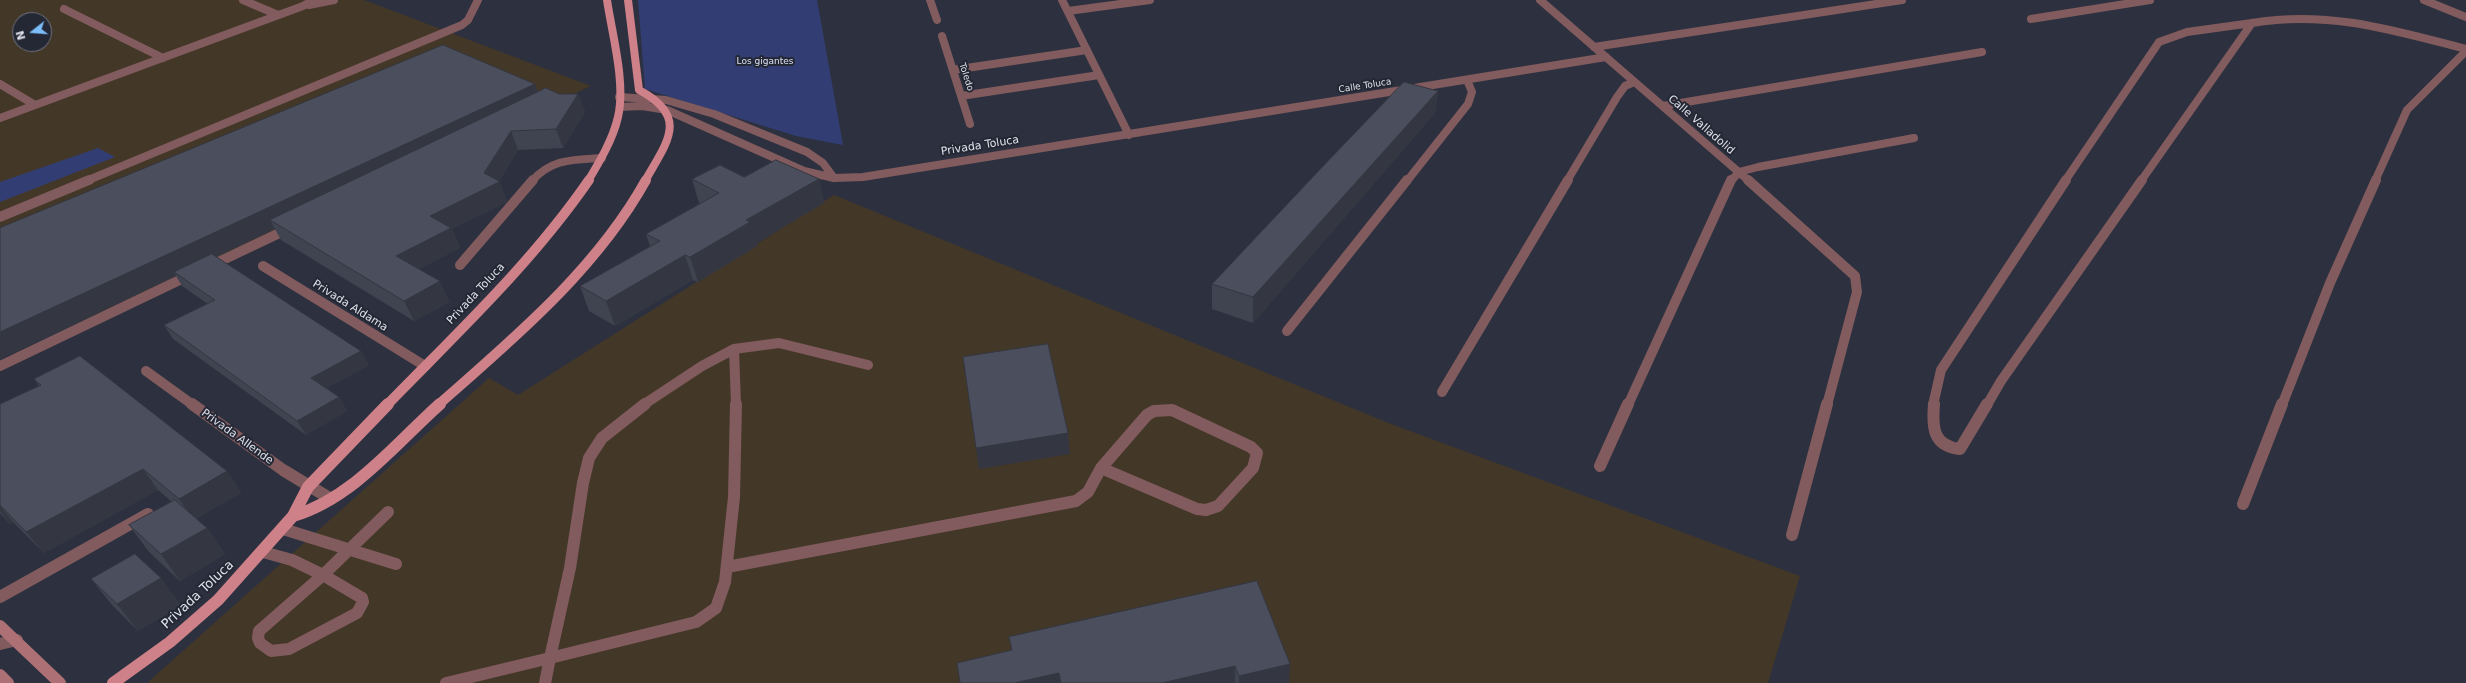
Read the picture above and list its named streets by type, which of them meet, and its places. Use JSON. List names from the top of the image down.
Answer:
{
  "streets": {
    "main road": ["Privada Toluca"],
    "street": [
      "Toledo",
      "Calle Toluca",
      "Calle Valladolid",
      "Privada Aldama",
      "Privada Allende"
    ]
  },
  "crossings": [
    ["Calle Toluca", "Calle Valladolid"],
    ["Calle Toluca", "Privada Toluca"],
    ["Privada Toluca", "Privada Aldama"],
    ["Privada Toluca", "Privada Allende"]
  ],
  "parks": ["Los gigantes"],
  "north": "left"
}
